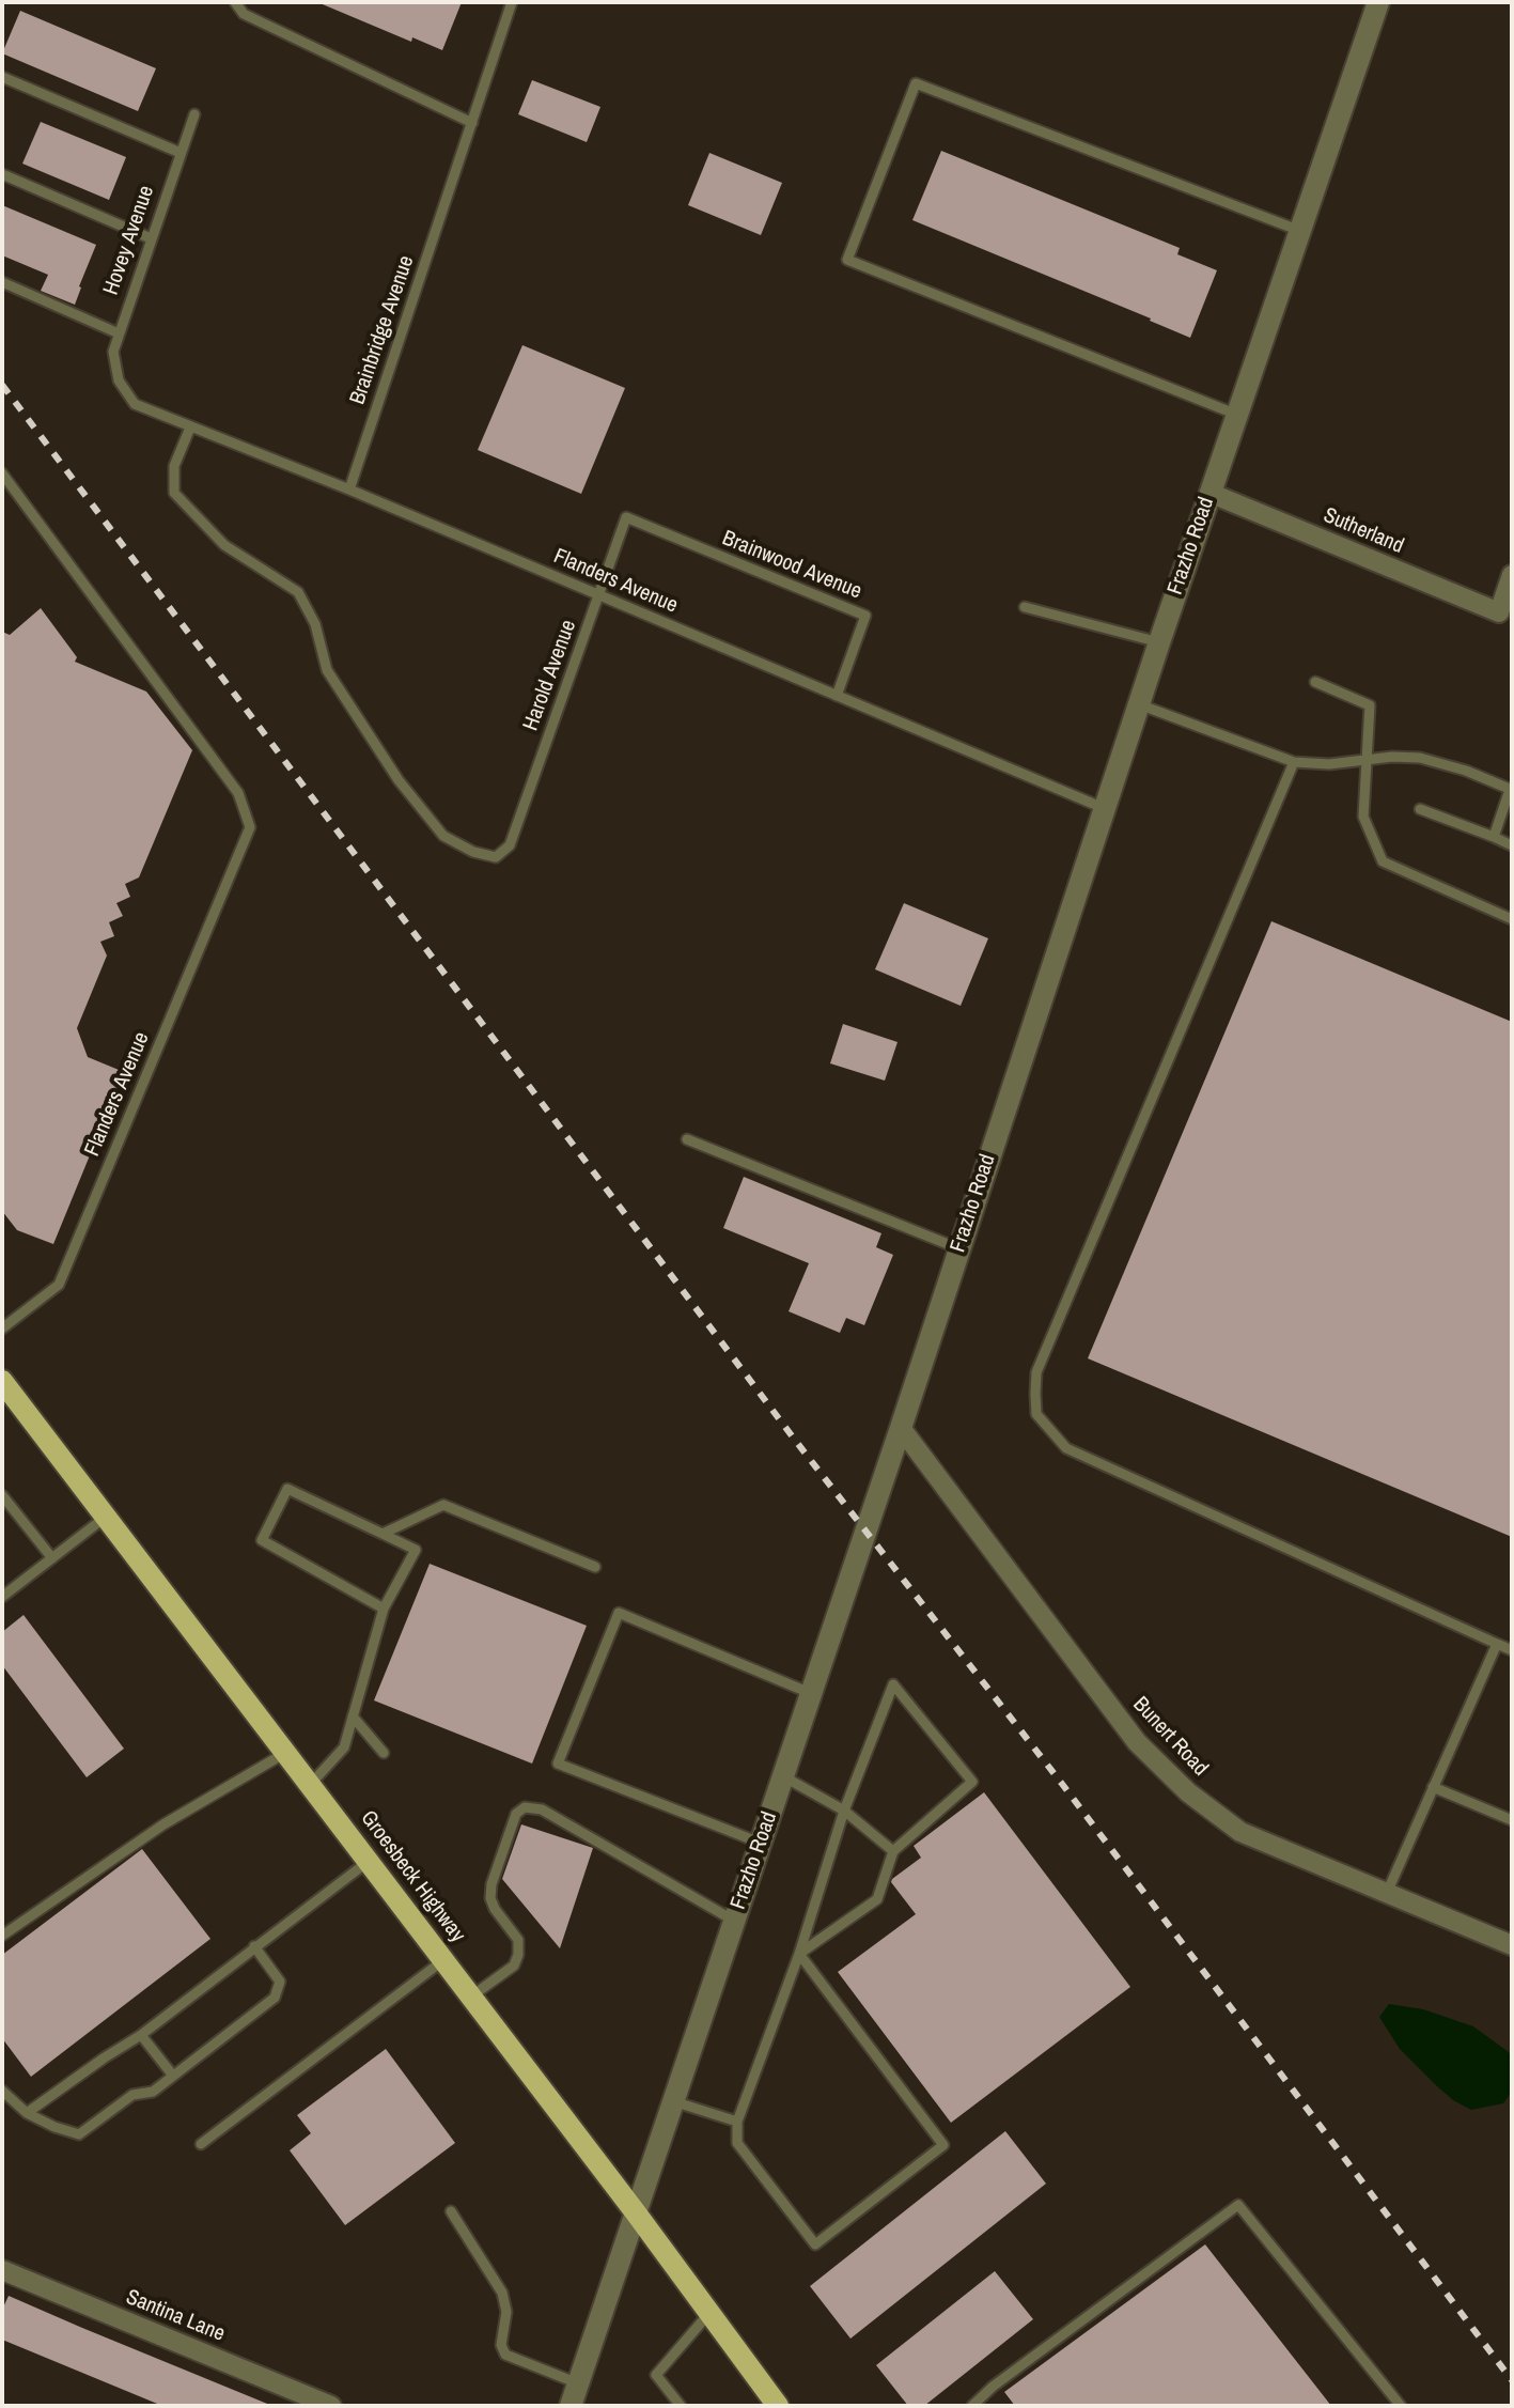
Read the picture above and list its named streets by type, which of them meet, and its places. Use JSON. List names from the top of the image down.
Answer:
{
  "streets": {
    "main road": ["Groesbeck Highway"],
    "street": [
      "Sutherland",
      "Frazho Road",
      "Bunert Road",
      "Santina Lane"
    ],
    "lane": [
      "Hovey Avenue",
      "Brainbridge Avenue",
      "Brainwood Avenue",
      "Flanders Avenue",
      "Harold Avenue"
    ]
  },
  "crossings": [
    ["Hovey Avenue", "Flanders Avenue"],
    ["Brainbridge Avenue", "Flanders Avenue"],
    ["Sutherland", "Frazho Road"],
    ["Frazho Road", "Flanders Avenue"],
    ["Frazho Road", "Bunert Road"],
    ["Frazho Road", "Groesbeck Highway"],
    ["Brainwood Avenue", "Flanders Avenue"],
    ["Brainwood Avenue", "Harold Avenue"],
    ["Flanders Avenue", "Harold Avenue"]
  ]
}
